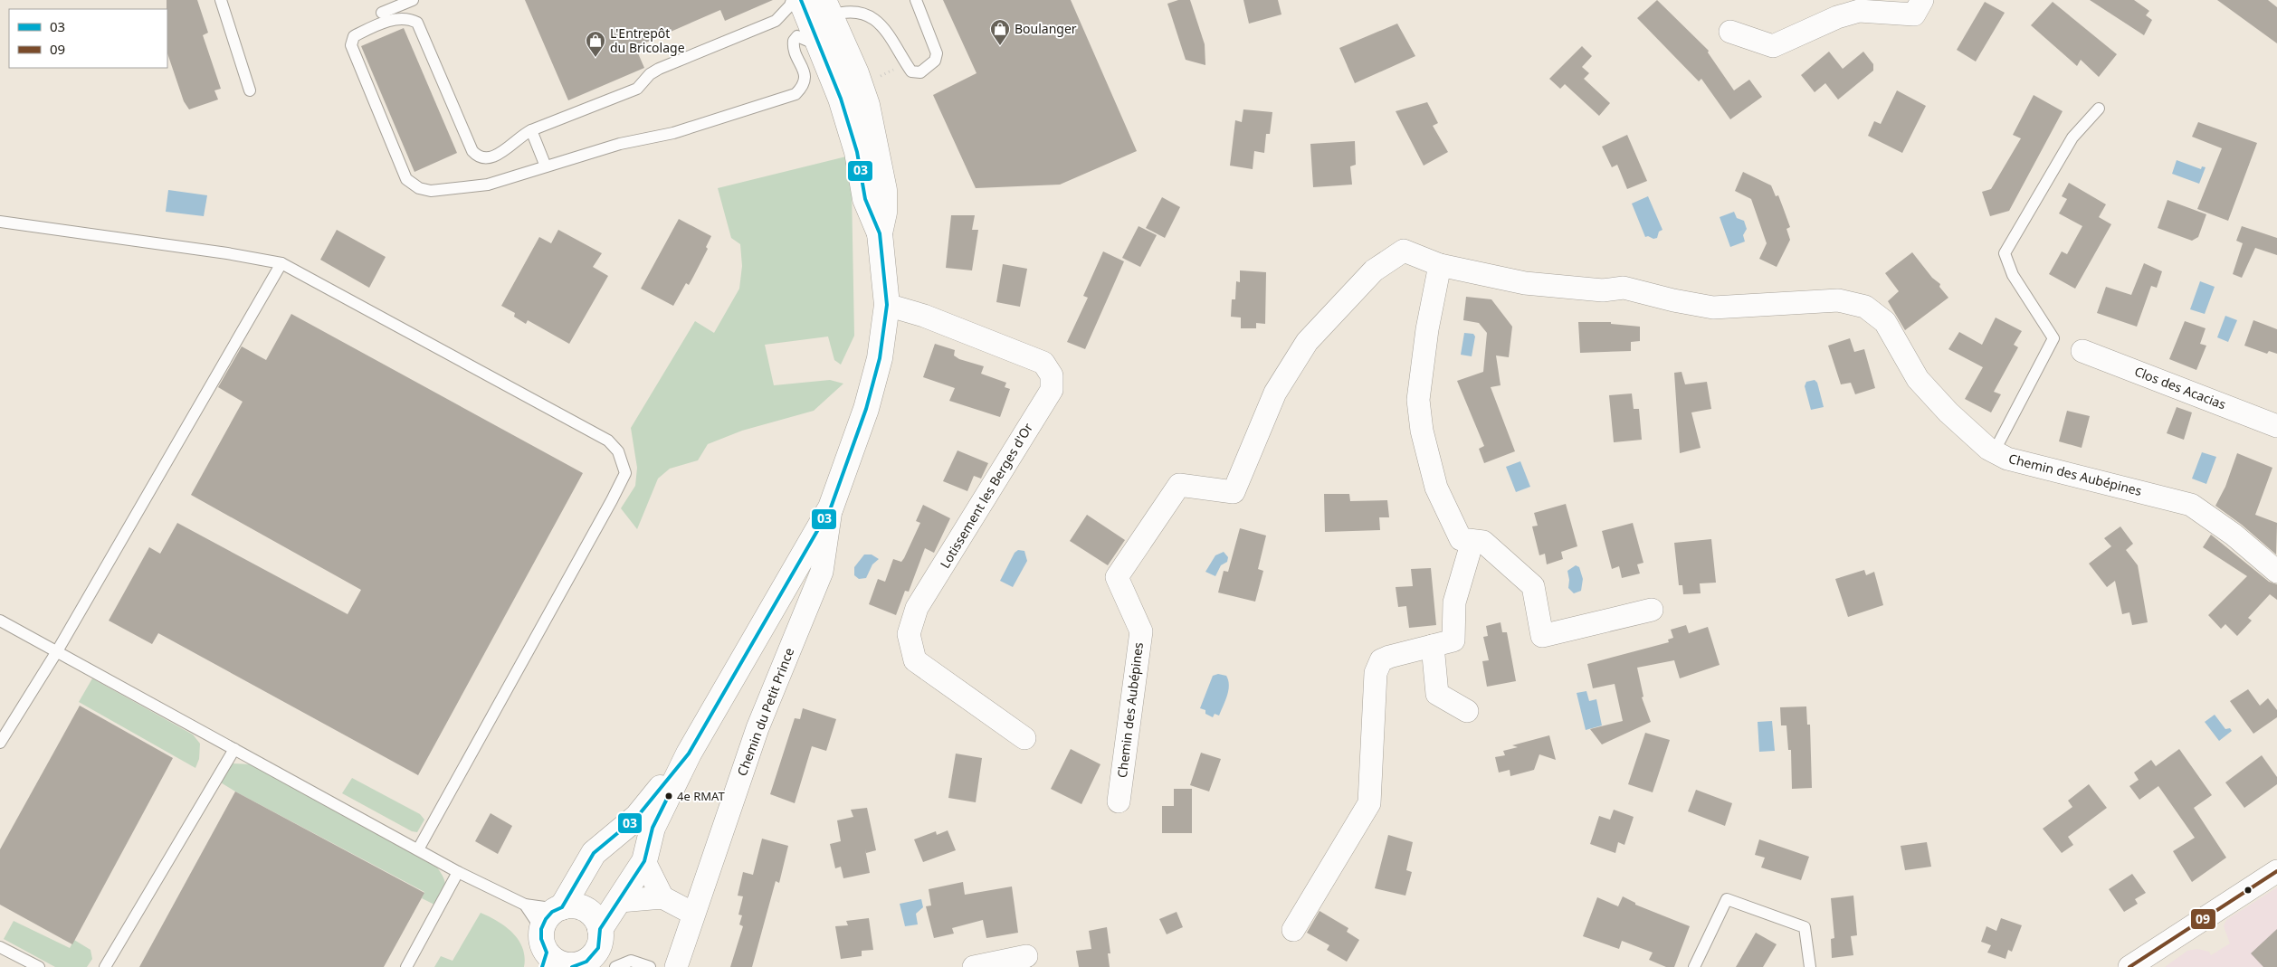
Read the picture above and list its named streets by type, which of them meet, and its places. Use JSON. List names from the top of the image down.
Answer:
{
  "streets": {
    "street": [
      "Clos des Acacias",
      "Chemin des Aubépines",
      "Lotissement les Berges d'Or",
      "Chemin du Petit Prince"
    ]
  },
  "places": {
    "shop": ["Boulanger", "L'Entrepôt du Bricolage"],
    "other": ["4e RMAT"]
  },
  "lines": ["transit line 03", "transit line 09"],
  "legend": ["03", "09"]
}
